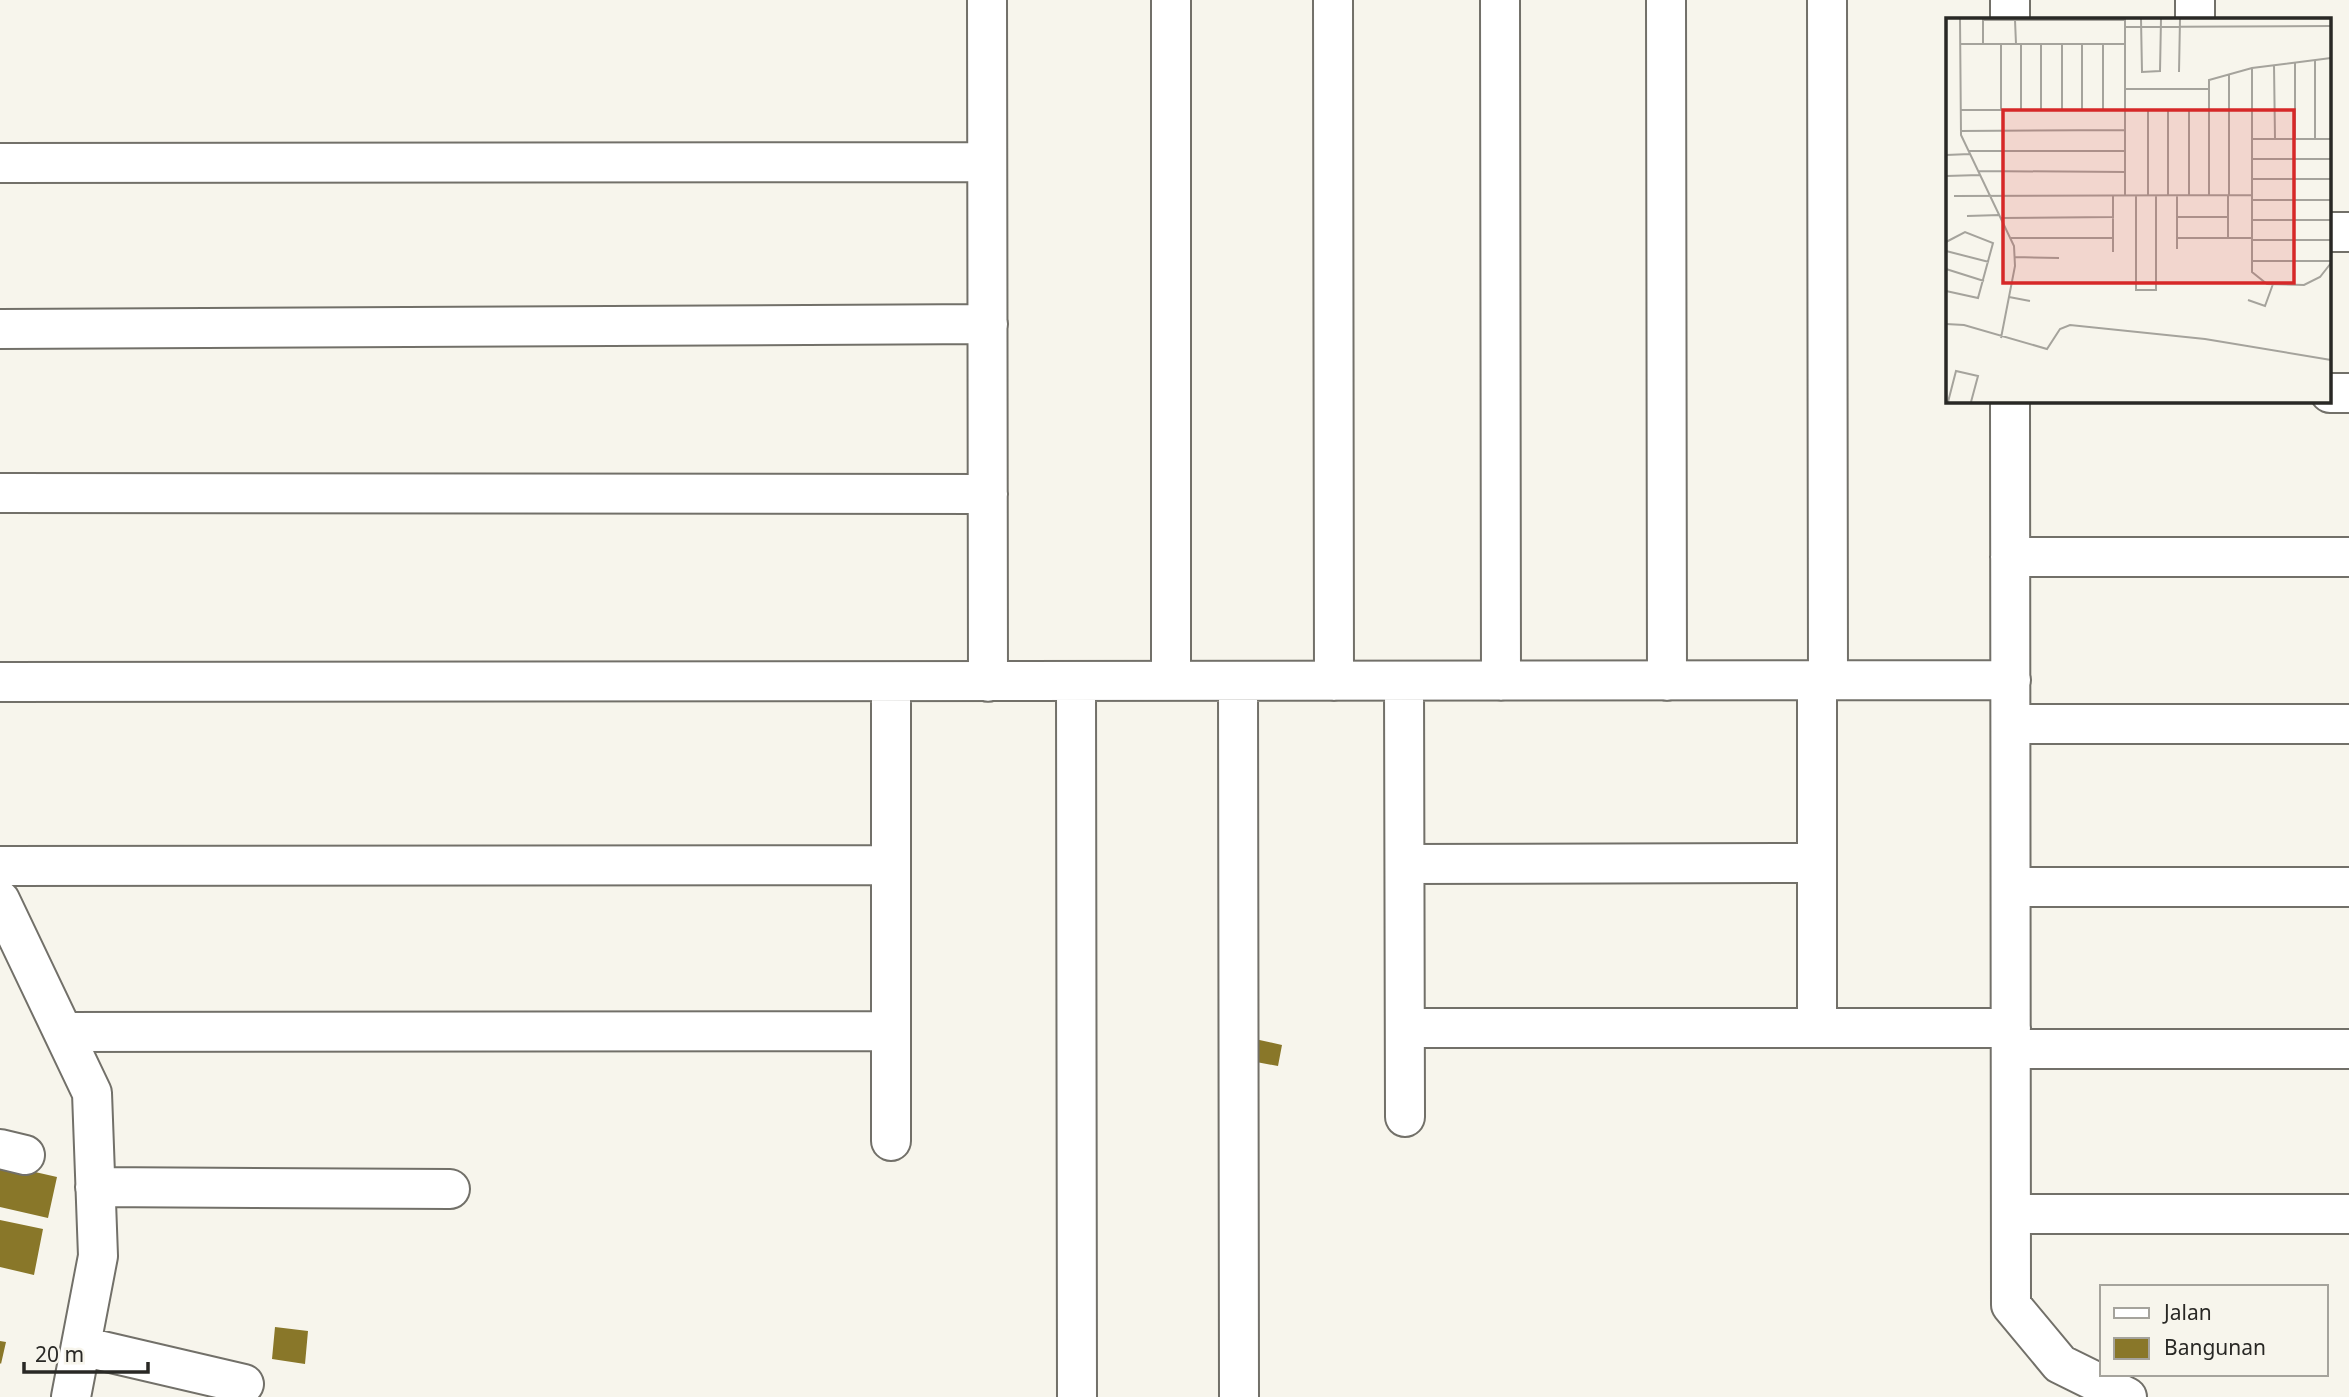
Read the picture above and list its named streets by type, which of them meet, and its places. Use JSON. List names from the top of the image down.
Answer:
{
  "legend": ["Jalan", "Bangunan"],
  "scale_bar": "20 m"
}
